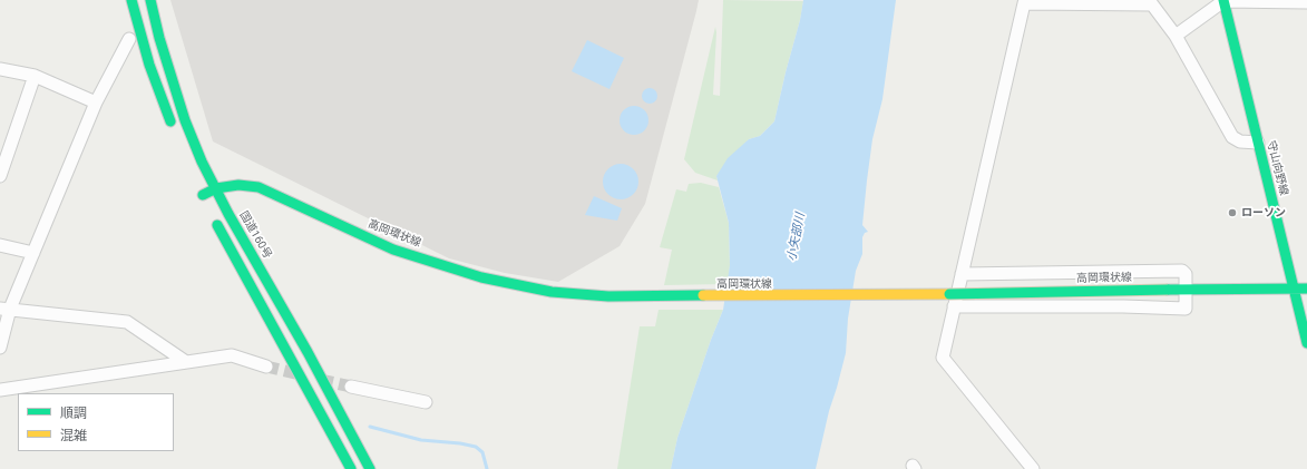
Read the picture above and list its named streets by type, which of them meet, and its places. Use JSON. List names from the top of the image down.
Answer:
{
  "streets": {
    "main road": ["守山向野線", "高岡環状線", "国道160号"]
  },
  "crossings": [
    ["守山向野線", "高岡環状線"],
    ["高岡環状線", "国道160号"]
  ],
  "water": ["小矢部川"],
  "places": ["ローソン"],
  "legend": ["順調", "混雑"]
}
